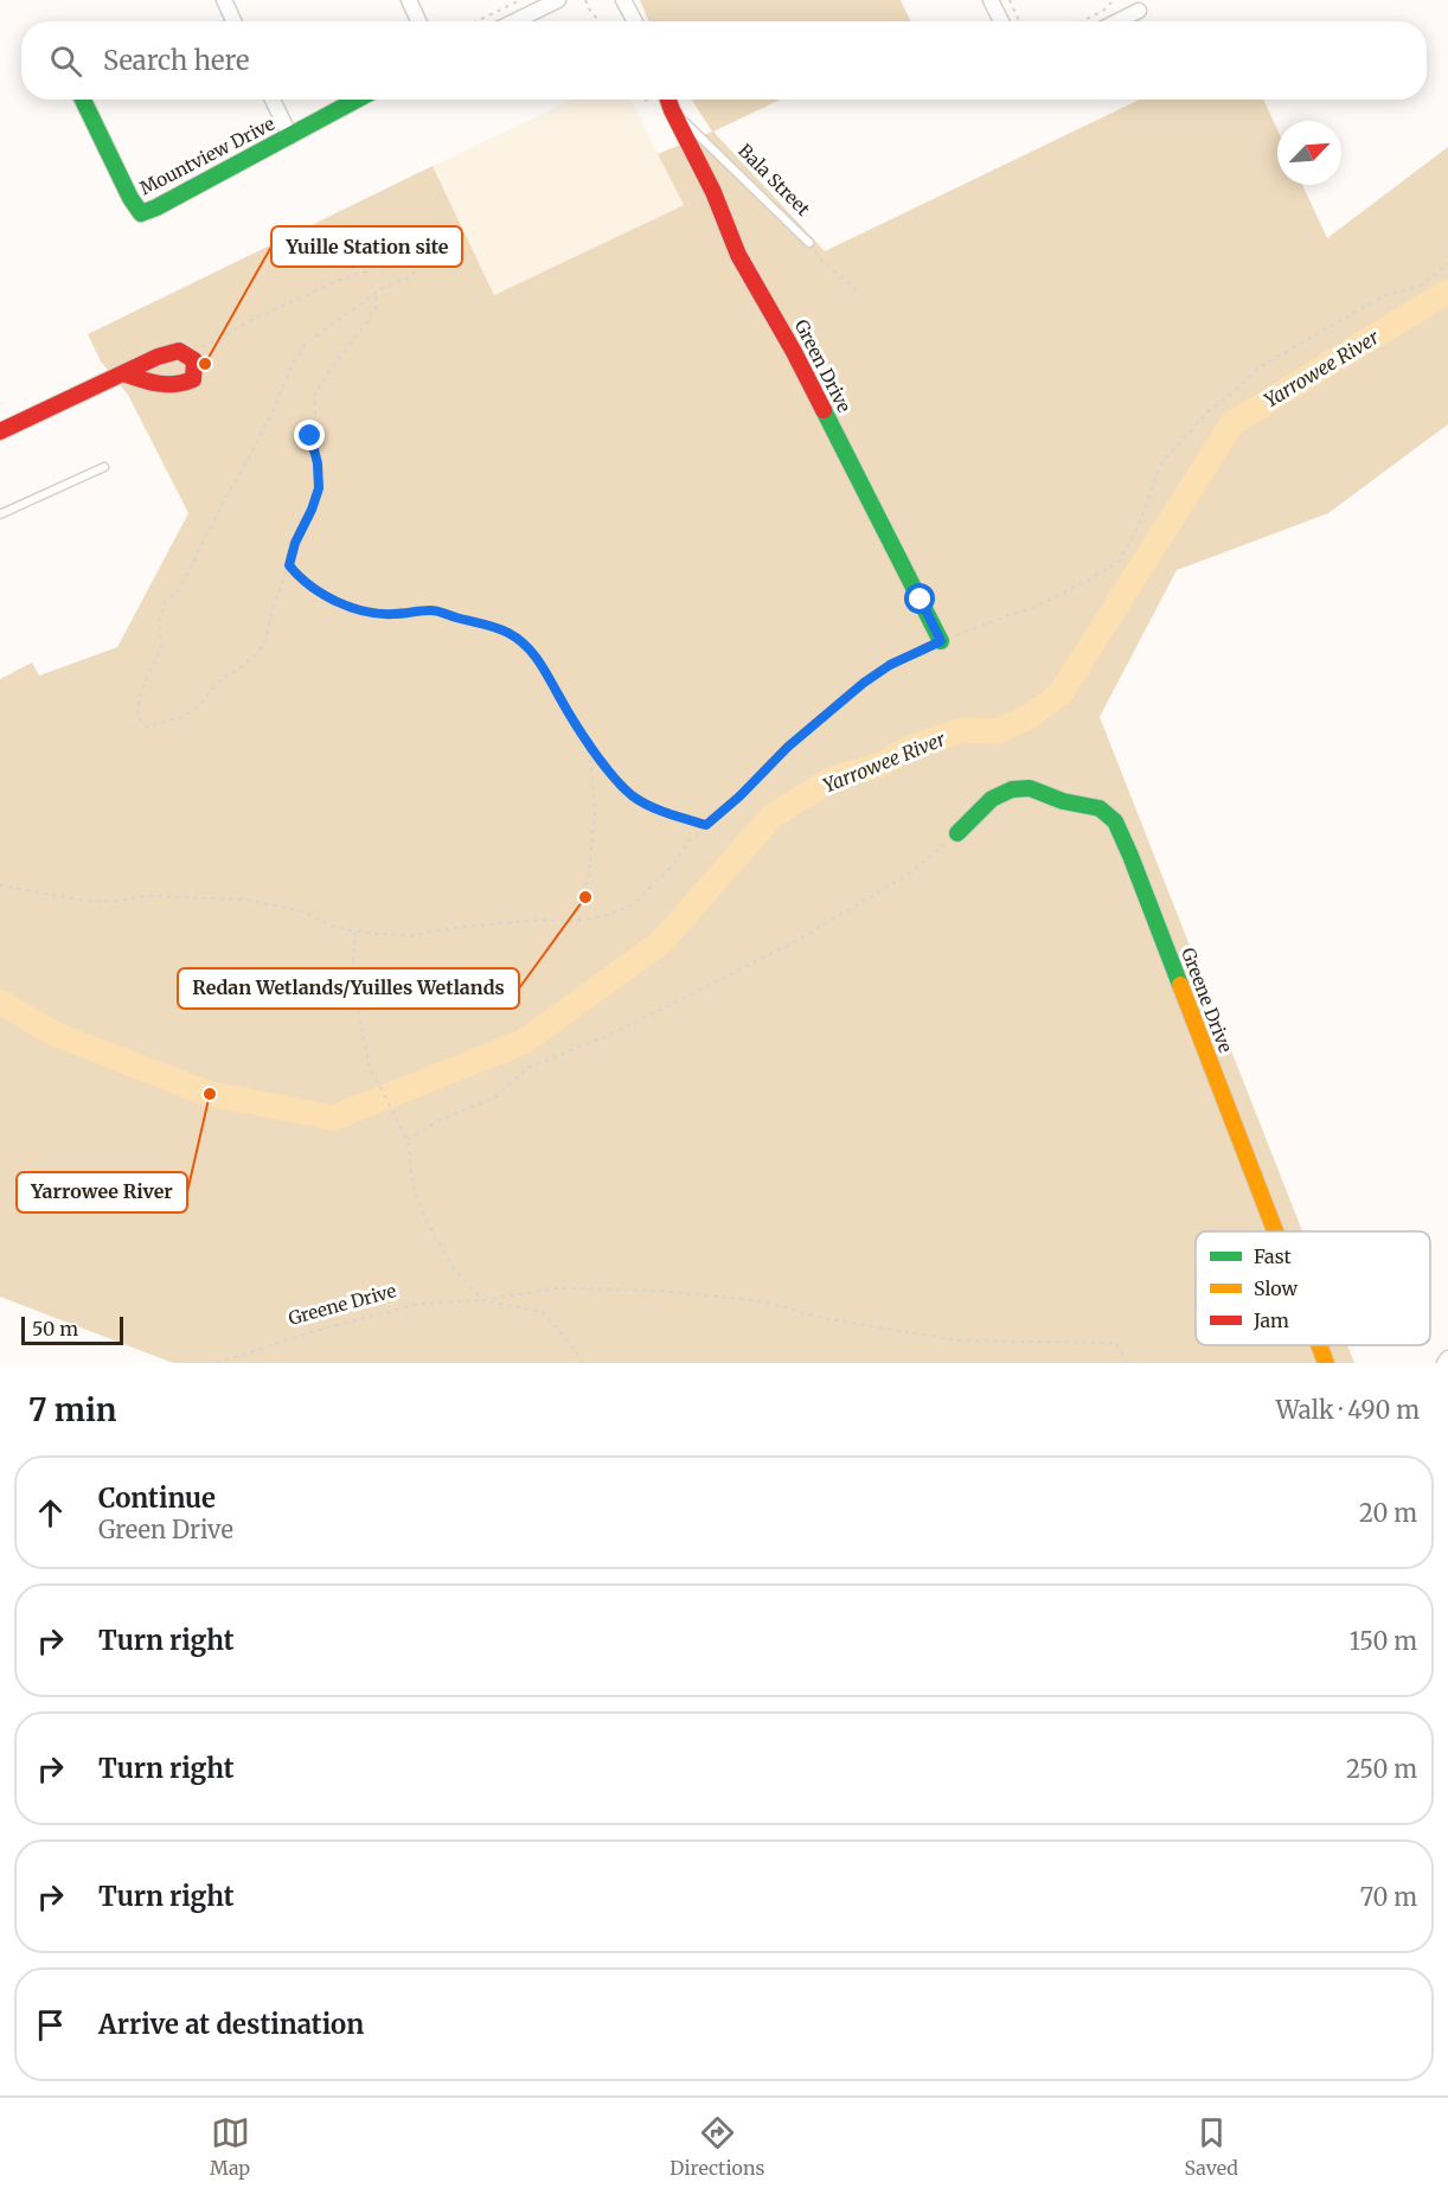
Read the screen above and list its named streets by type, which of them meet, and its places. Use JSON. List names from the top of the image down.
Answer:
{
  "streets": {
    "street": [
      "Mountview Drive",
      "Bala Street",
      "Green Drive",
      "Greene Drive"
    ]
  },
  "crossings": [
    ["Bala Street", "Green Drive"]
  ],
  "water": ["Yarrowee River"],
  "places": ["Yuille Station site", "Redan Wetlands/Yuilles Wetlands", "Yarrowee River"],
  "legend": ["Fast", "Slow", "Jam"],
  "scale_bar": "50 m",
  "north": "top right",
  "page": {
    "search": "Search here",
    "scale": "50 m",
    "heading": ["7 min", "Walk · 490 m"],
    "list": [
      ["Continue", "Green Drive", "20 m"],
      ["Turn right", "150 m"],
      ["Turn right", "250 m"],
      ["Turn right", "70 m"],
      "Arrive at destination"
    ],
    "nav": ["Map", "Directions", "Saved"]
  }
}
